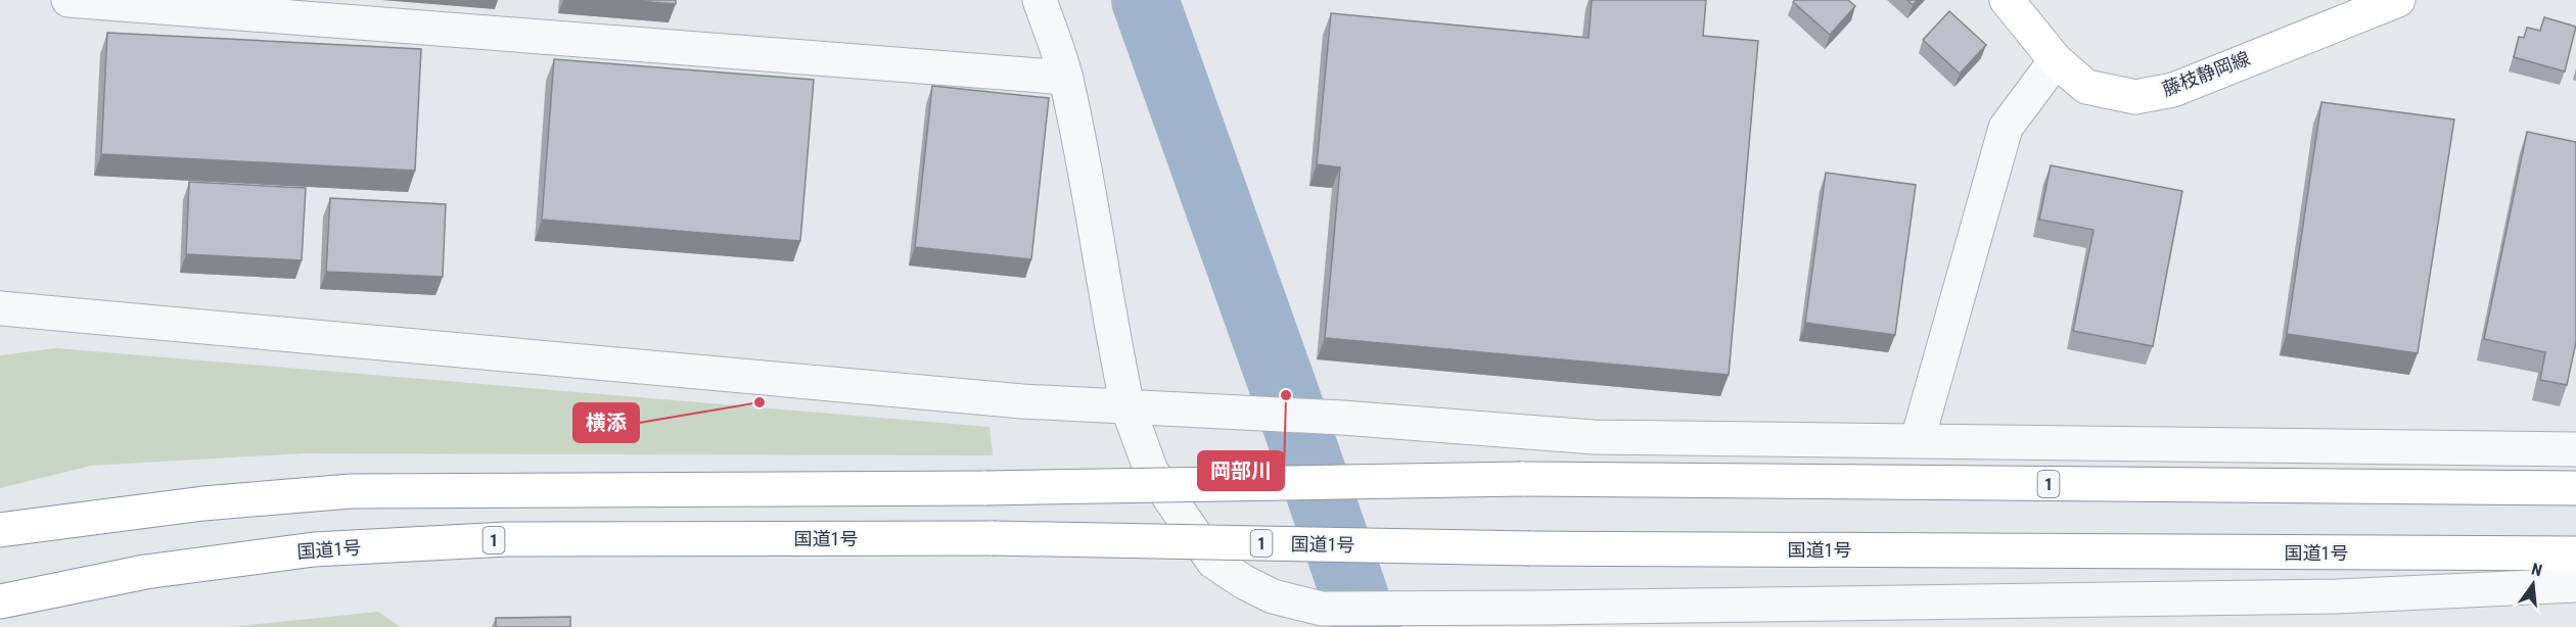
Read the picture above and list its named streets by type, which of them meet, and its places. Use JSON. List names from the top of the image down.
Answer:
{
  "streets": {
    "main road": ["藤枝静岡線", "1", "国道1号"]
  },
  "places": ["岡部川", "横添"],
  "north": "top"
}
